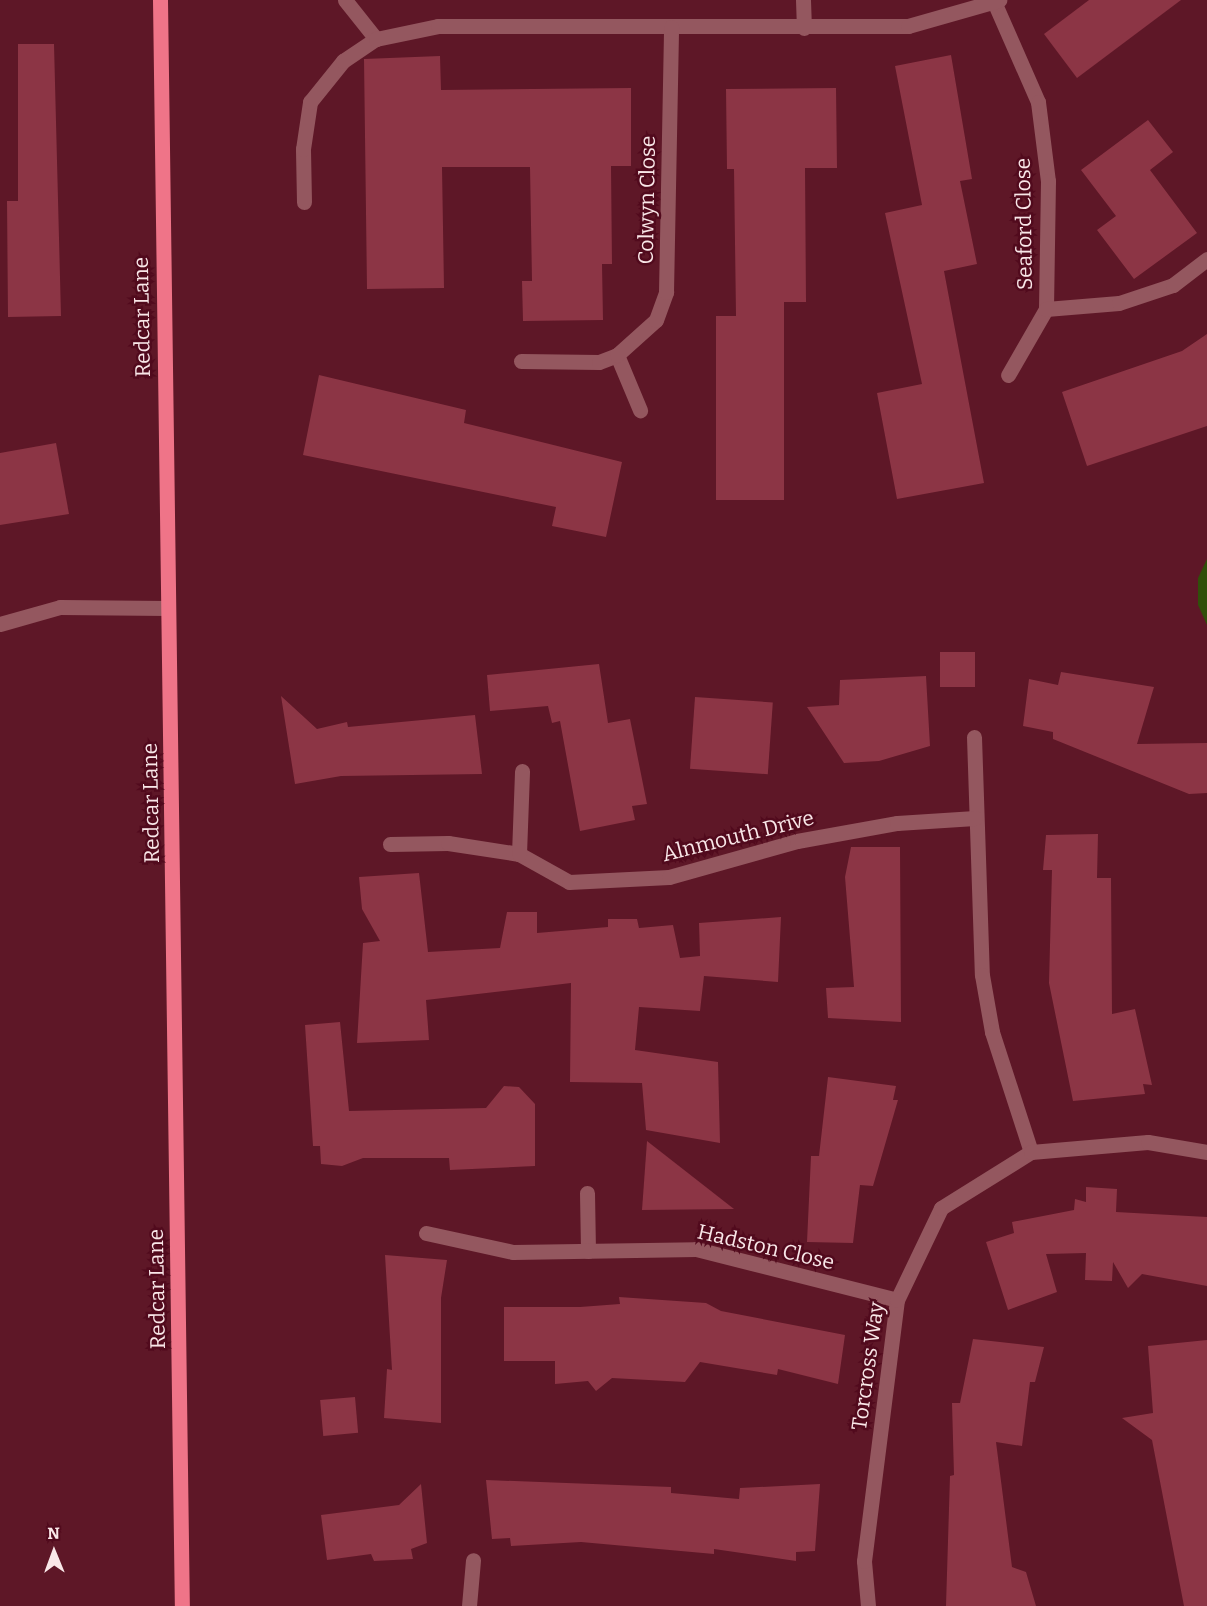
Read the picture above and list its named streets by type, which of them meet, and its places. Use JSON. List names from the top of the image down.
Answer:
{
  "streets": {
    "main road": ["Redcar Lane"],
    "street": [
      "Colwyn Close",
      "Seaford Close",
      "Alnmouth Drive",
      "Hadston Close",
      "Torcross Way"
    ]
  },
  "crossings": [
    ["Hadston Close", "Torcross Way"]
  ],
  "north": "top"
}
